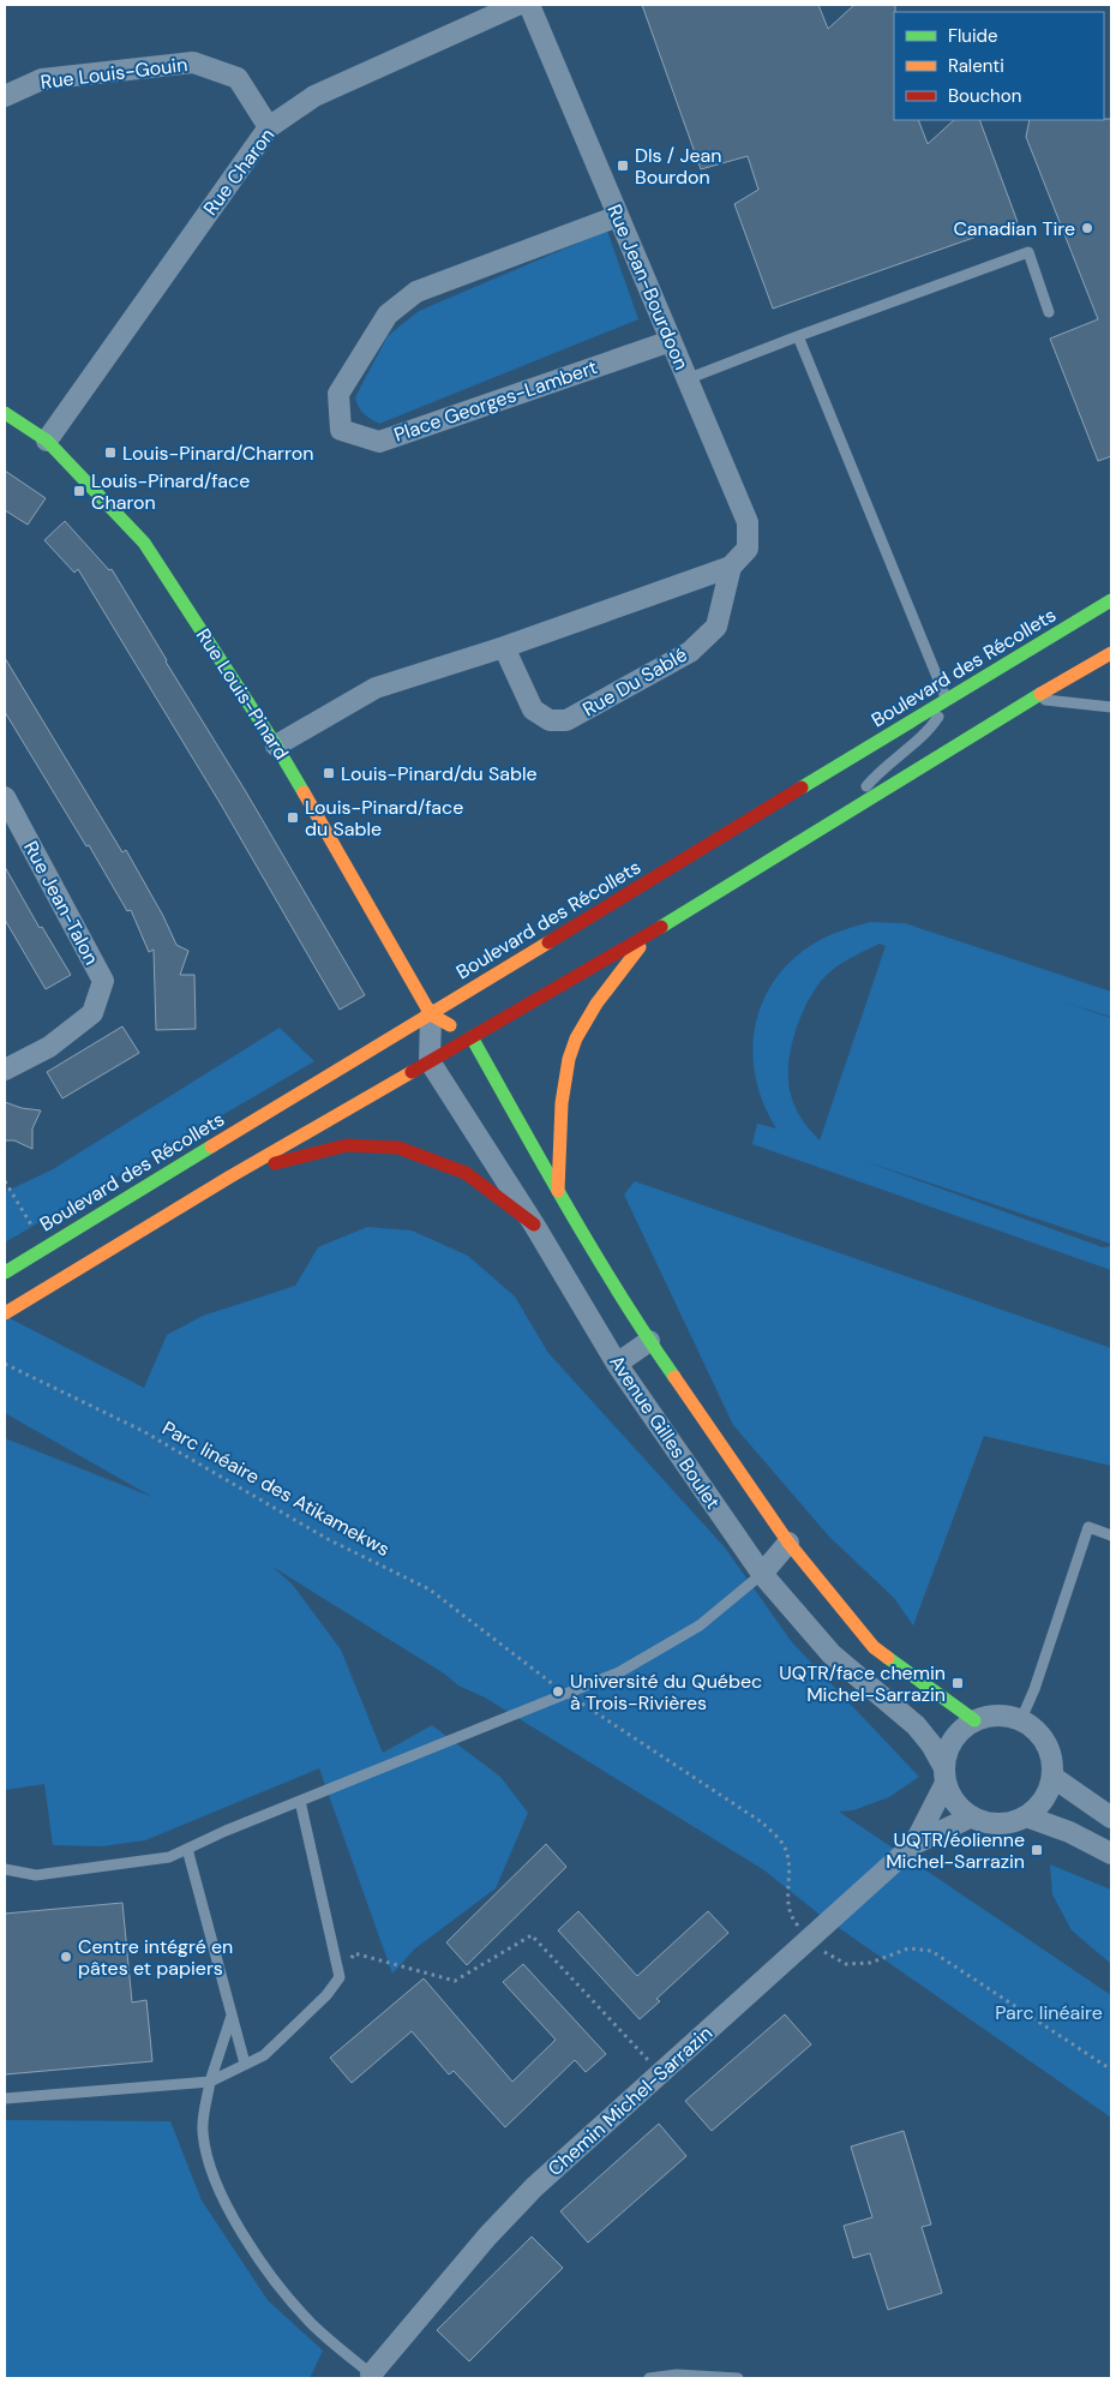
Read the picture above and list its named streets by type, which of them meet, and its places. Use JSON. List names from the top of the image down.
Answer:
{
  "streets": {
    "main road": ["Boulevard des Récollets", "Rue Louis-Pinard", "Avenue Gilles Boulet"],
    "street": [
      "Rue Louis-Gouin",
      "Rue Charon",
      "Rue Jean-Bourdoon",
      "Place Georges-Lambert",
      "Rue Du Sablé",
      "Rue Jean-Talon",
      "Chemin Michel-Sarrazin"
    ],
    "path": ["Parc linéaire des Atikamekws"]
  },
  "crossings": [
    ["Rue Louis-Gouin", "Rue Charon"],
    ["Rue Charon", "Rue Louis-Pinard"],
    ["Rue Jean-Bourdoon", "Place Georges-Lambert"],
    ["Rue Jean-Bourdoon", "Rue Du Sablé"],
    ["Boulevard des Récollets", "Rue Louis-Pinard"],
    ["Avenue Gilles Boulet", "Chemin Michel-Sarrazin"]
  ],
  "parks": ["Parc linéaire"],
  "places": {
    "transit": [
      "Dls / Jean Bourdon",
      "Louis-Pinard/Charron",
      "Louis-Pinard/face Charon",
      "Louis-Pinard/du Sable",
      "Louis-Pinard/face du Sable",
      "UQTR/face chemin Michel-Sarrazin",
      "UQTR/éolienne Michel-Sarrazin"
    ],
    "other": ["Canadian Tire", "Université du Québec à Trois-Rivières", "Centre intégré en pâtes et papiers"]
  },
  "legend": ["Fluide", "Ralenti", "Bouchon"]
}
